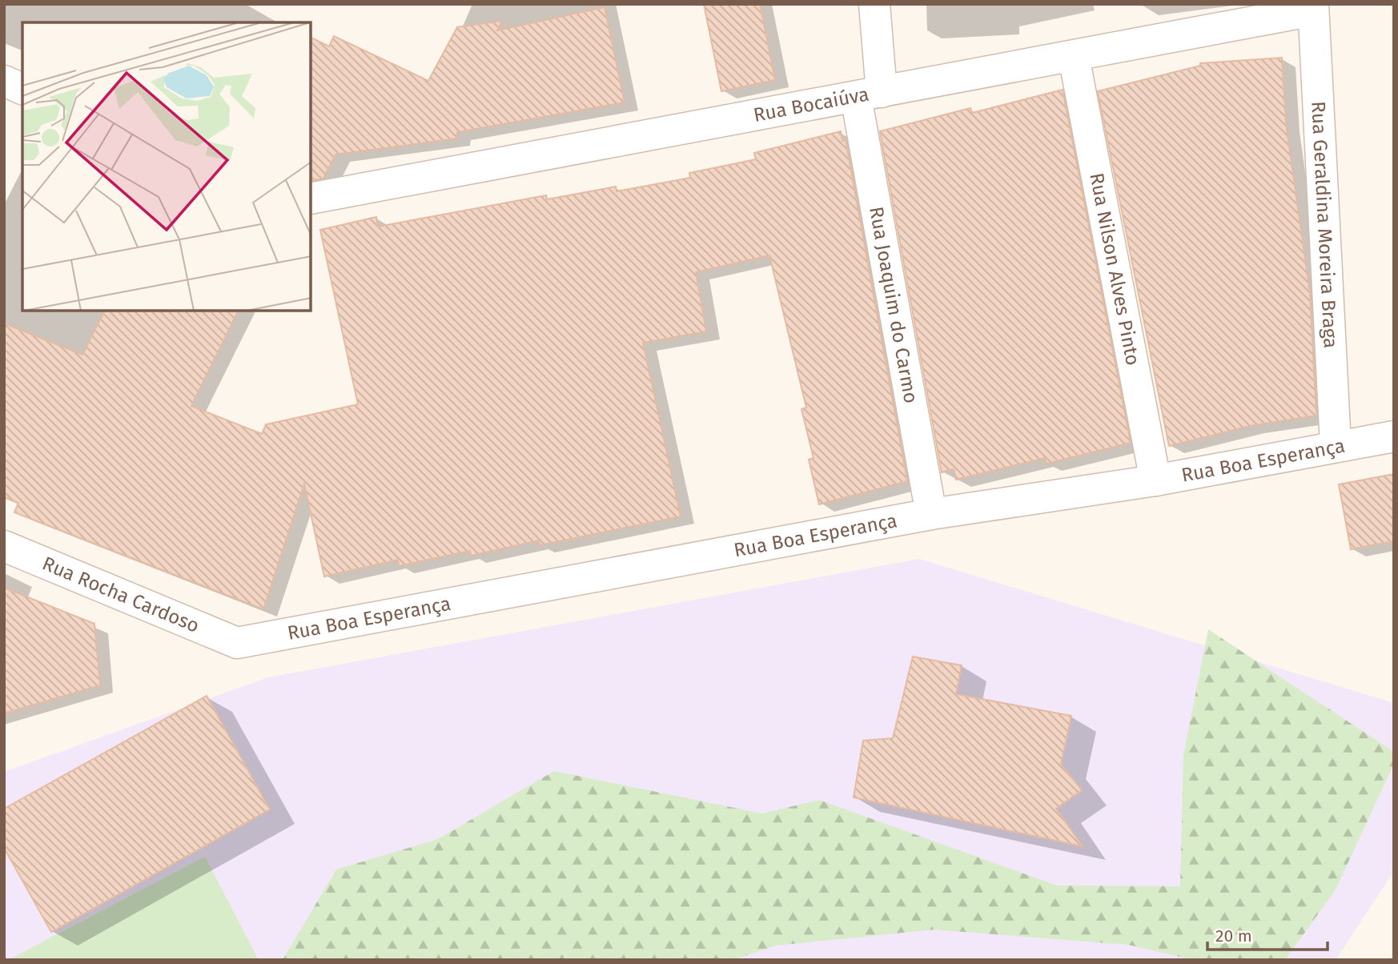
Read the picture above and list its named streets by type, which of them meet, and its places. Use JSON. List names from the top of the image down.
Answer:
{
  "streets": {
    "street": [
      "Rua Bocaiúva",
      "Rua Geraldina Moreira Braga",
      "Rua Nilson Alves Pinto",
      "Rua Joaquim do Carmo",
      "Rua Boa Esperança",
      "Rua Rocha Cardoso"
    ]
  },
  "crossings": [
    ["Rua Bocaiúva", "Rua Geraldina Moreira Braga"],
    ["Rua Bocaiúva", "Rua Nilson Alves Pinto"],
    ["Rua Bocaiúva", "Rua Joaquim do Carmo"],
    ["Rua Geraldina Moreira Braga", "Rua Boa Esperança"],
    ["Rua Nilson Alves Pinto", "Rua Boa Esperança"],
    ["Rua Joaquim do Carmo", "Rua Boa Esperança"],
    ["Rua Boa Esperança", "Rua Rocha Cardoso"]
  ],
  "scale_bar": "20 m"
}
